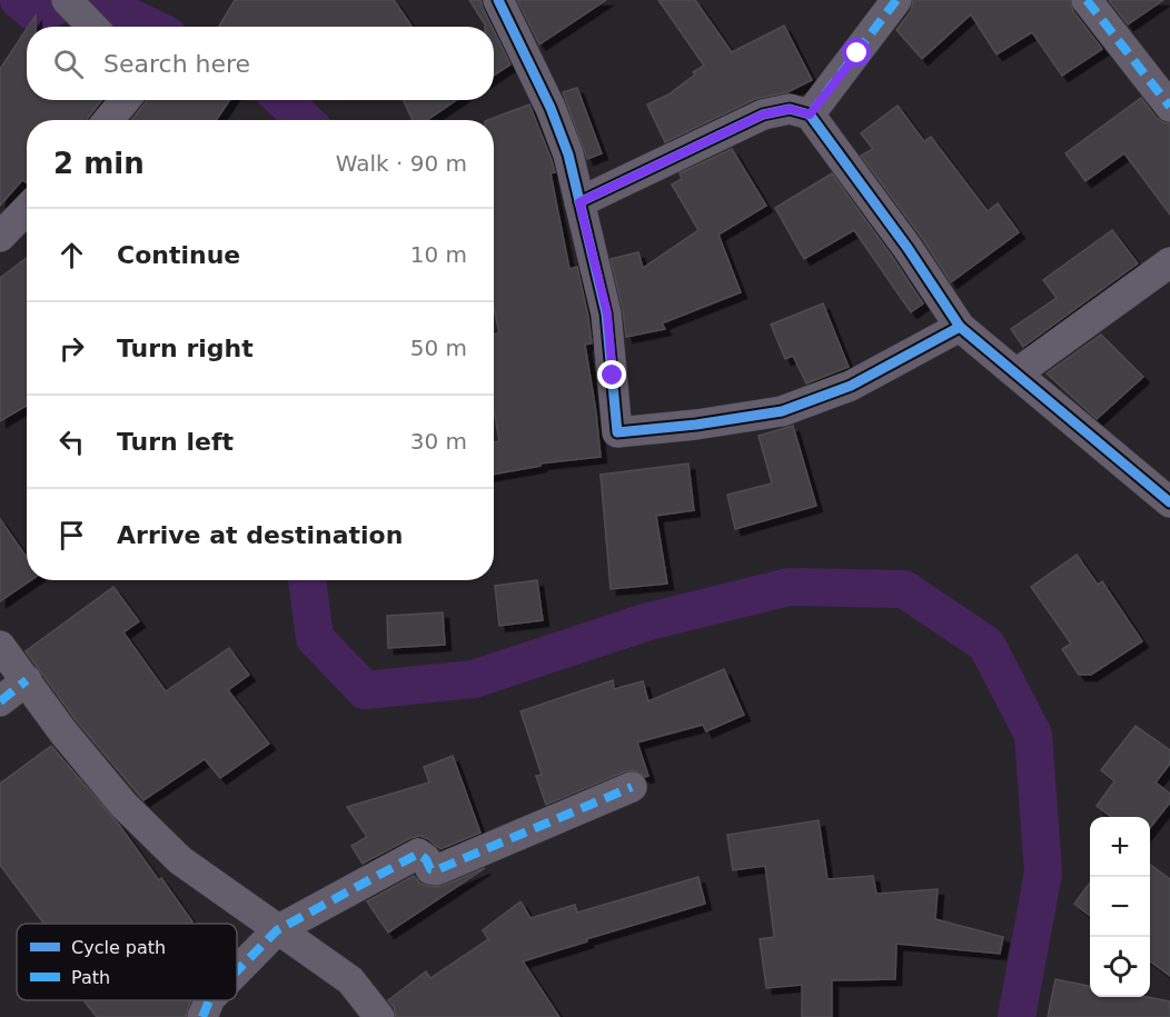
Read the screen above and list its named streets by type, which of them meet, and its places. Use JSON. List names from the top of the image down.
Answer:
{
  "legend": ["Cycle path", "Path"],
  "page": {
    "search": "Search here",
    "heading": ["2 min", "Walk · 90 m"],
    "list": [
      ["Continue", "10 m"],
      ["Turn right", "50 m"],
      ["Turn left", "30 m"],
      "Arrive at destination"
    ],
    "map_buttons": ["+", "−"]
  }
}
